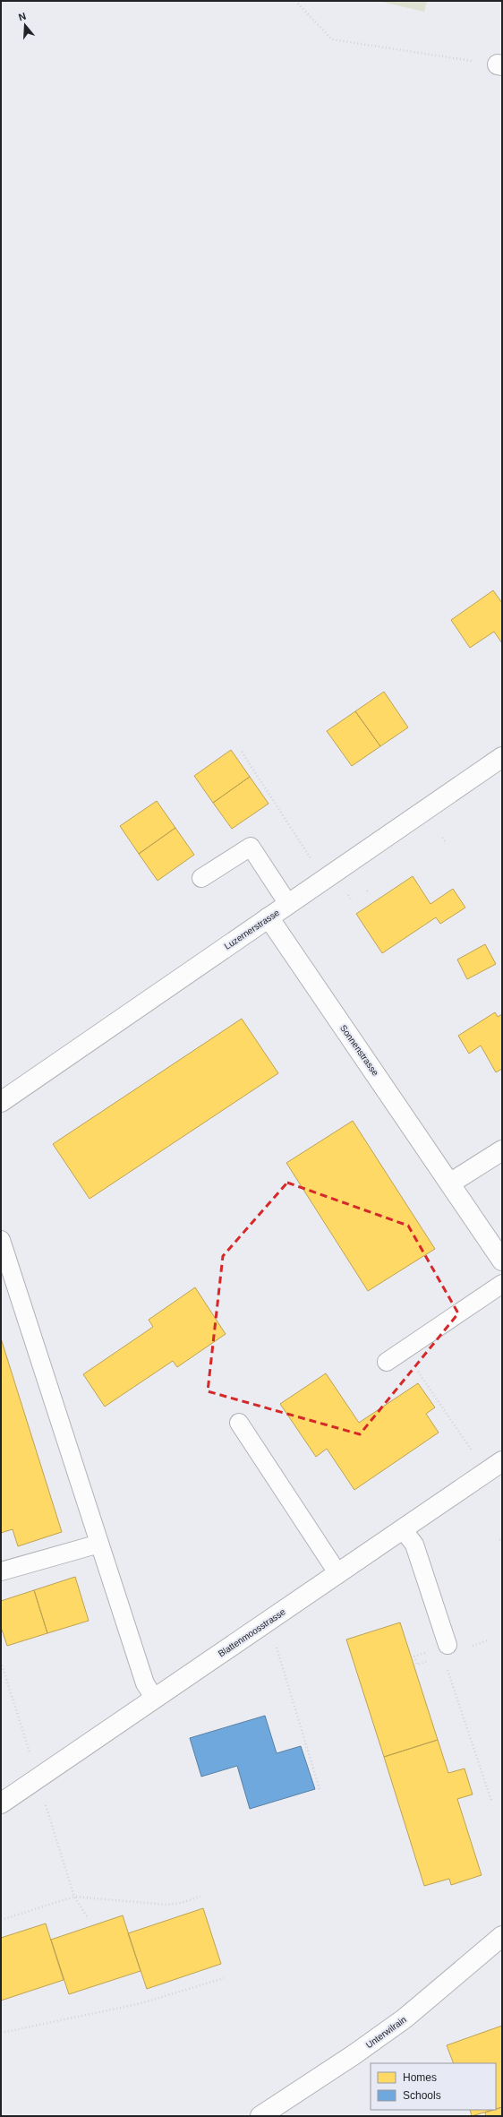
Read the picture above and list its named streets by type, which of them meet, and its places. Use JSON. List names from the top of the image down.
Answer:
{
  "streets": {
    "street": [
      "Luzernerstrasse",
      "Sonnenstrasse",
      "Blattenmoosstrasse",
      "Unterwilrain"
    ]
  },
  "crossings": [
    ["Luzernerstrasse", "Sonnenstrasse"]
  ],
  "legend": ["Homes", "Schools"],
  "north": "top"
}
